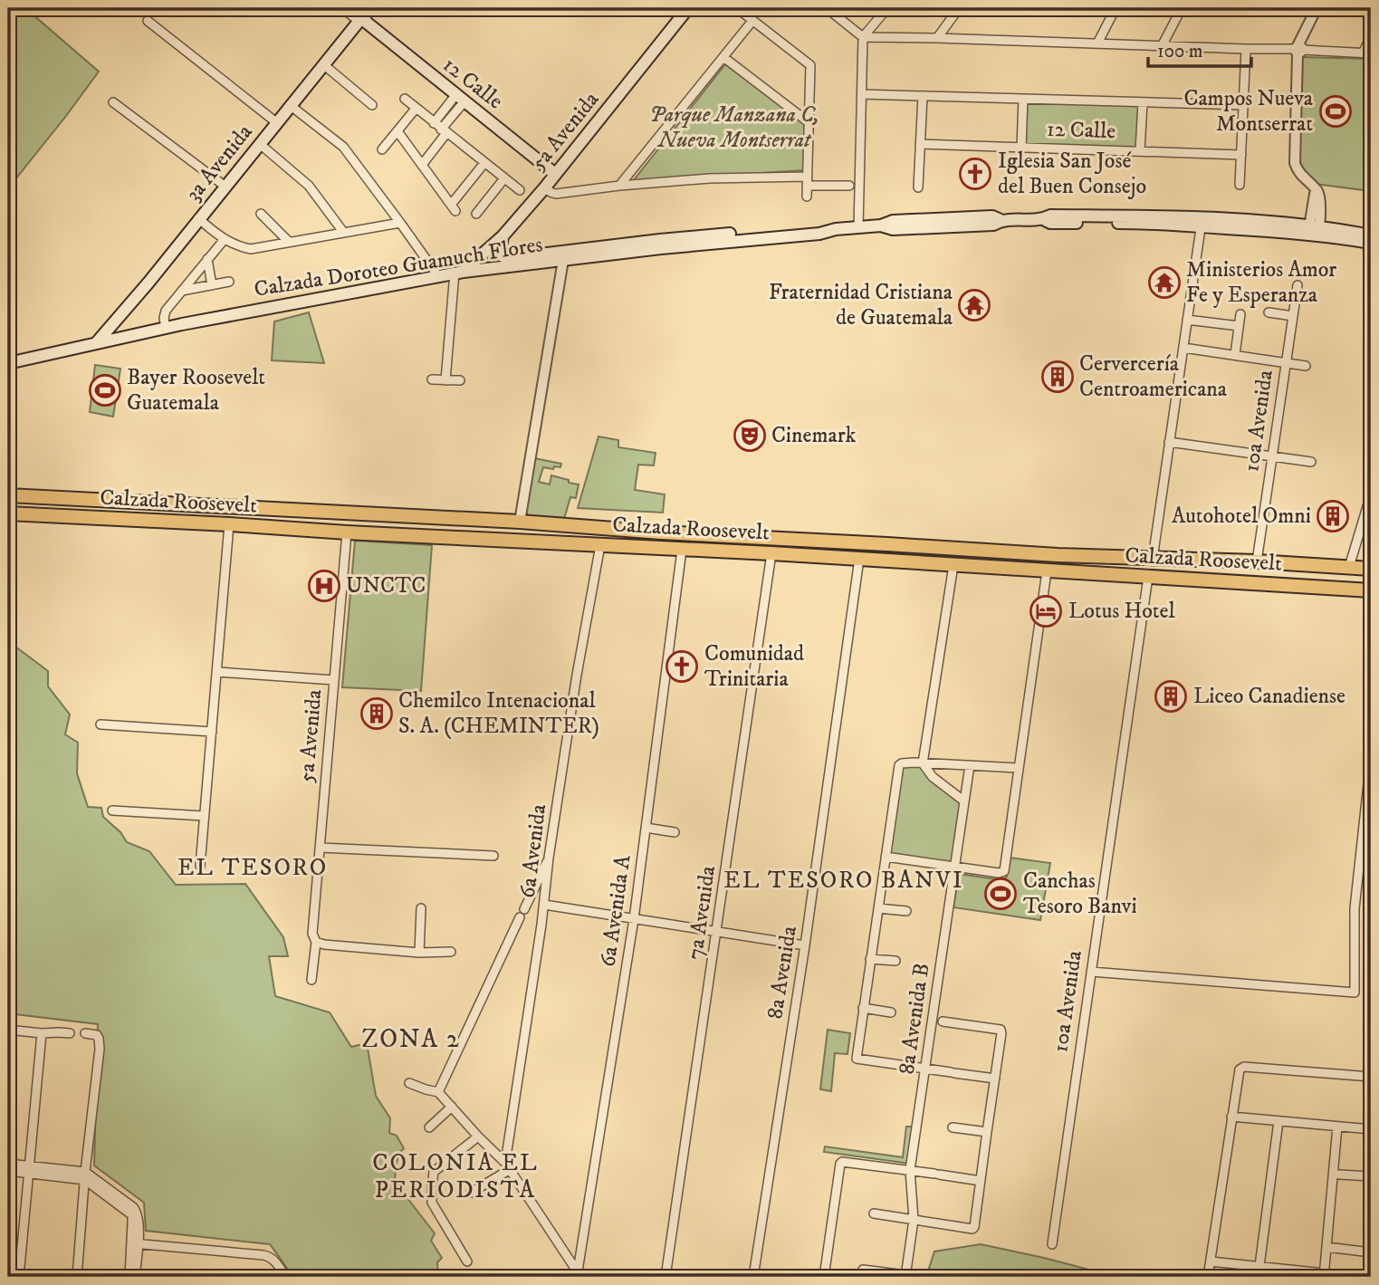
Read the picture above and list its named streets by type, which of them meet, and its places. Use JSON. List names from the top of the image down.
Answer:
{
  "streets": {
    "highway": ["Calzada Roosevelt"],
    "main road": [
      "12 Calle",
      "5a Avenida",
      "3a Avenida",
      "Calzada Doroteo Guamuch Flores"
    ],
    "street": [
      "10a Avenida",
      "6a Avenida",
      "6a Avenida A",
      "7a Avenida",
      "8a Avenida",
      "8a Avenida B"
    ]
  },
  "crossings": [
    ["12 Calle", "5a Avenida"],
    ["12 Calle", "3a Avenida"],
    ["5a Avenida", "Calzada Doroteo Guamuch Flores"],
    ["5a Avenida", "Calzada Roosevelt"],
    ["3a Avenida", "Calzada Doroteo Guamuch Flores"],
    ["10a Avenida", "Calzada Roosevelt"],
    ["Calzada Roosevelt", "6a Avenida"],
    ["Calzada Roosevelt", "6a Avenida A"],
    ["Calzada Roosevelt", "7a Avenida"],
    ["Calzada Roosevelt", "8a Avenida"]
  ],
  "districts": [
    "EL TESORO",
    "EL TESORO BANVI",
    "ZONA 2",
    "COLONIA EL PERIODISTA"
  ],
  "parks": ["Parque Manzana C, Nueva Montserrat"],
  "places": {
    "sports": ["Campos Nueva Montserrat", "Bayer Roosevelt Guatemala", "Canchas Tesoro Banvi"],
    "church": ["Iglesia San José del Buen Consejo", "Comunidad Trinitaria"],
    "temple": ["Ministerios Amor Fe y Esperanza", "Fraternidad Cristiana de Guatemala"],
    "building": [
      "Cervercería Centroamericana",
      "Autohotel Omni",
      "Liceo Canadiense",
      "Chemilco Intenacional S. A. (CHEMINTER)"
    ],
    "theatre": ["Cinemark"],
    "hospital": ["UNCTC"],
    "hotel": ["Lotus Hotel"]
  },
  "scale_bar": "100 m"
}
